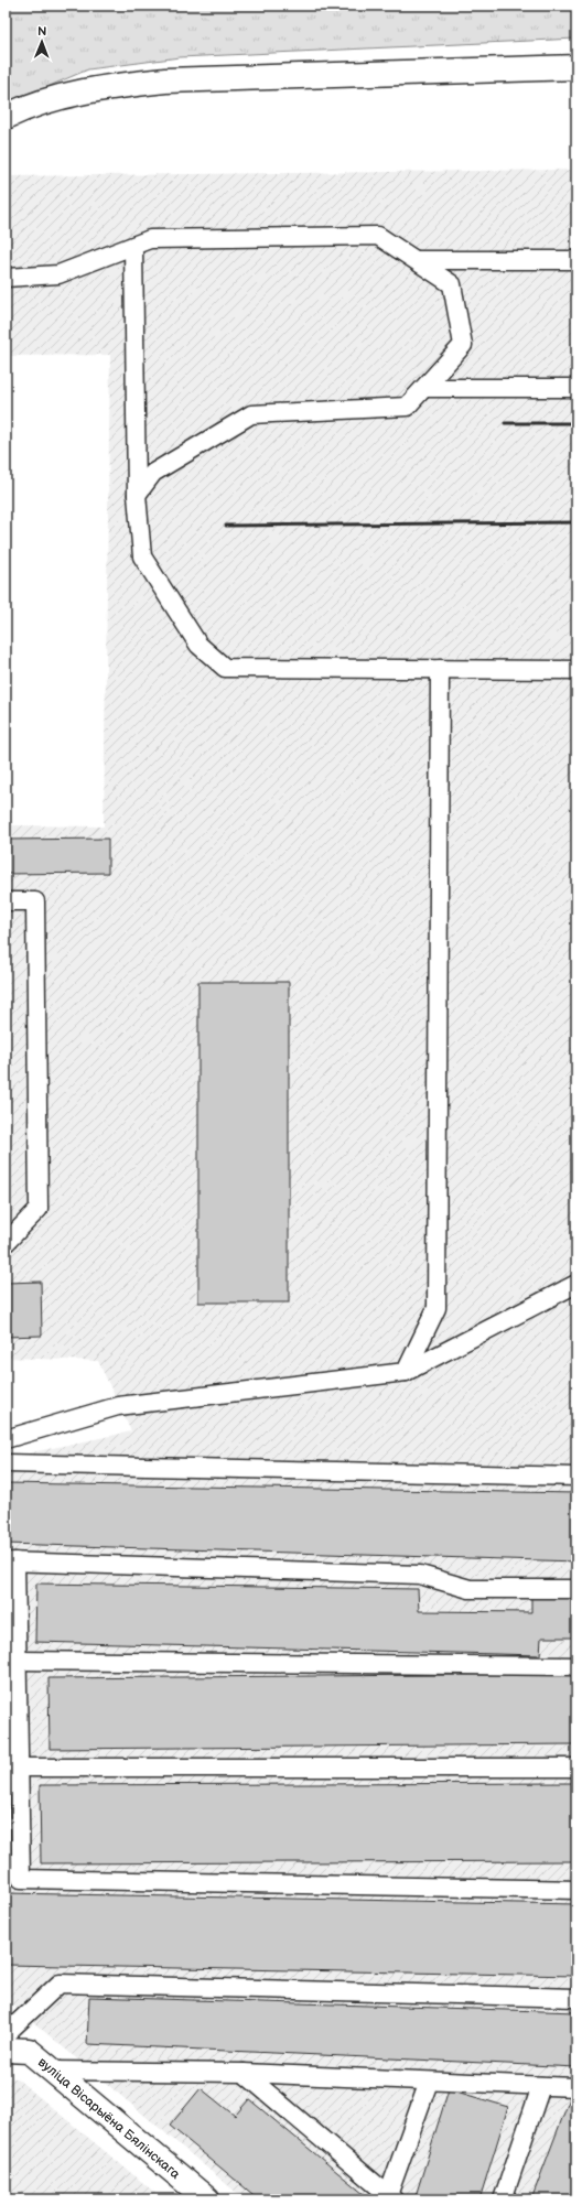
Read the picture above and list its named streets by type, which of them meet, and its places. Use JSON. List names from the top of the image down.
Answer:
{
  "streets": {
    "street": ["вуліца Вісарыёна Бялінскага"]
  },
  "north": "top"
}
